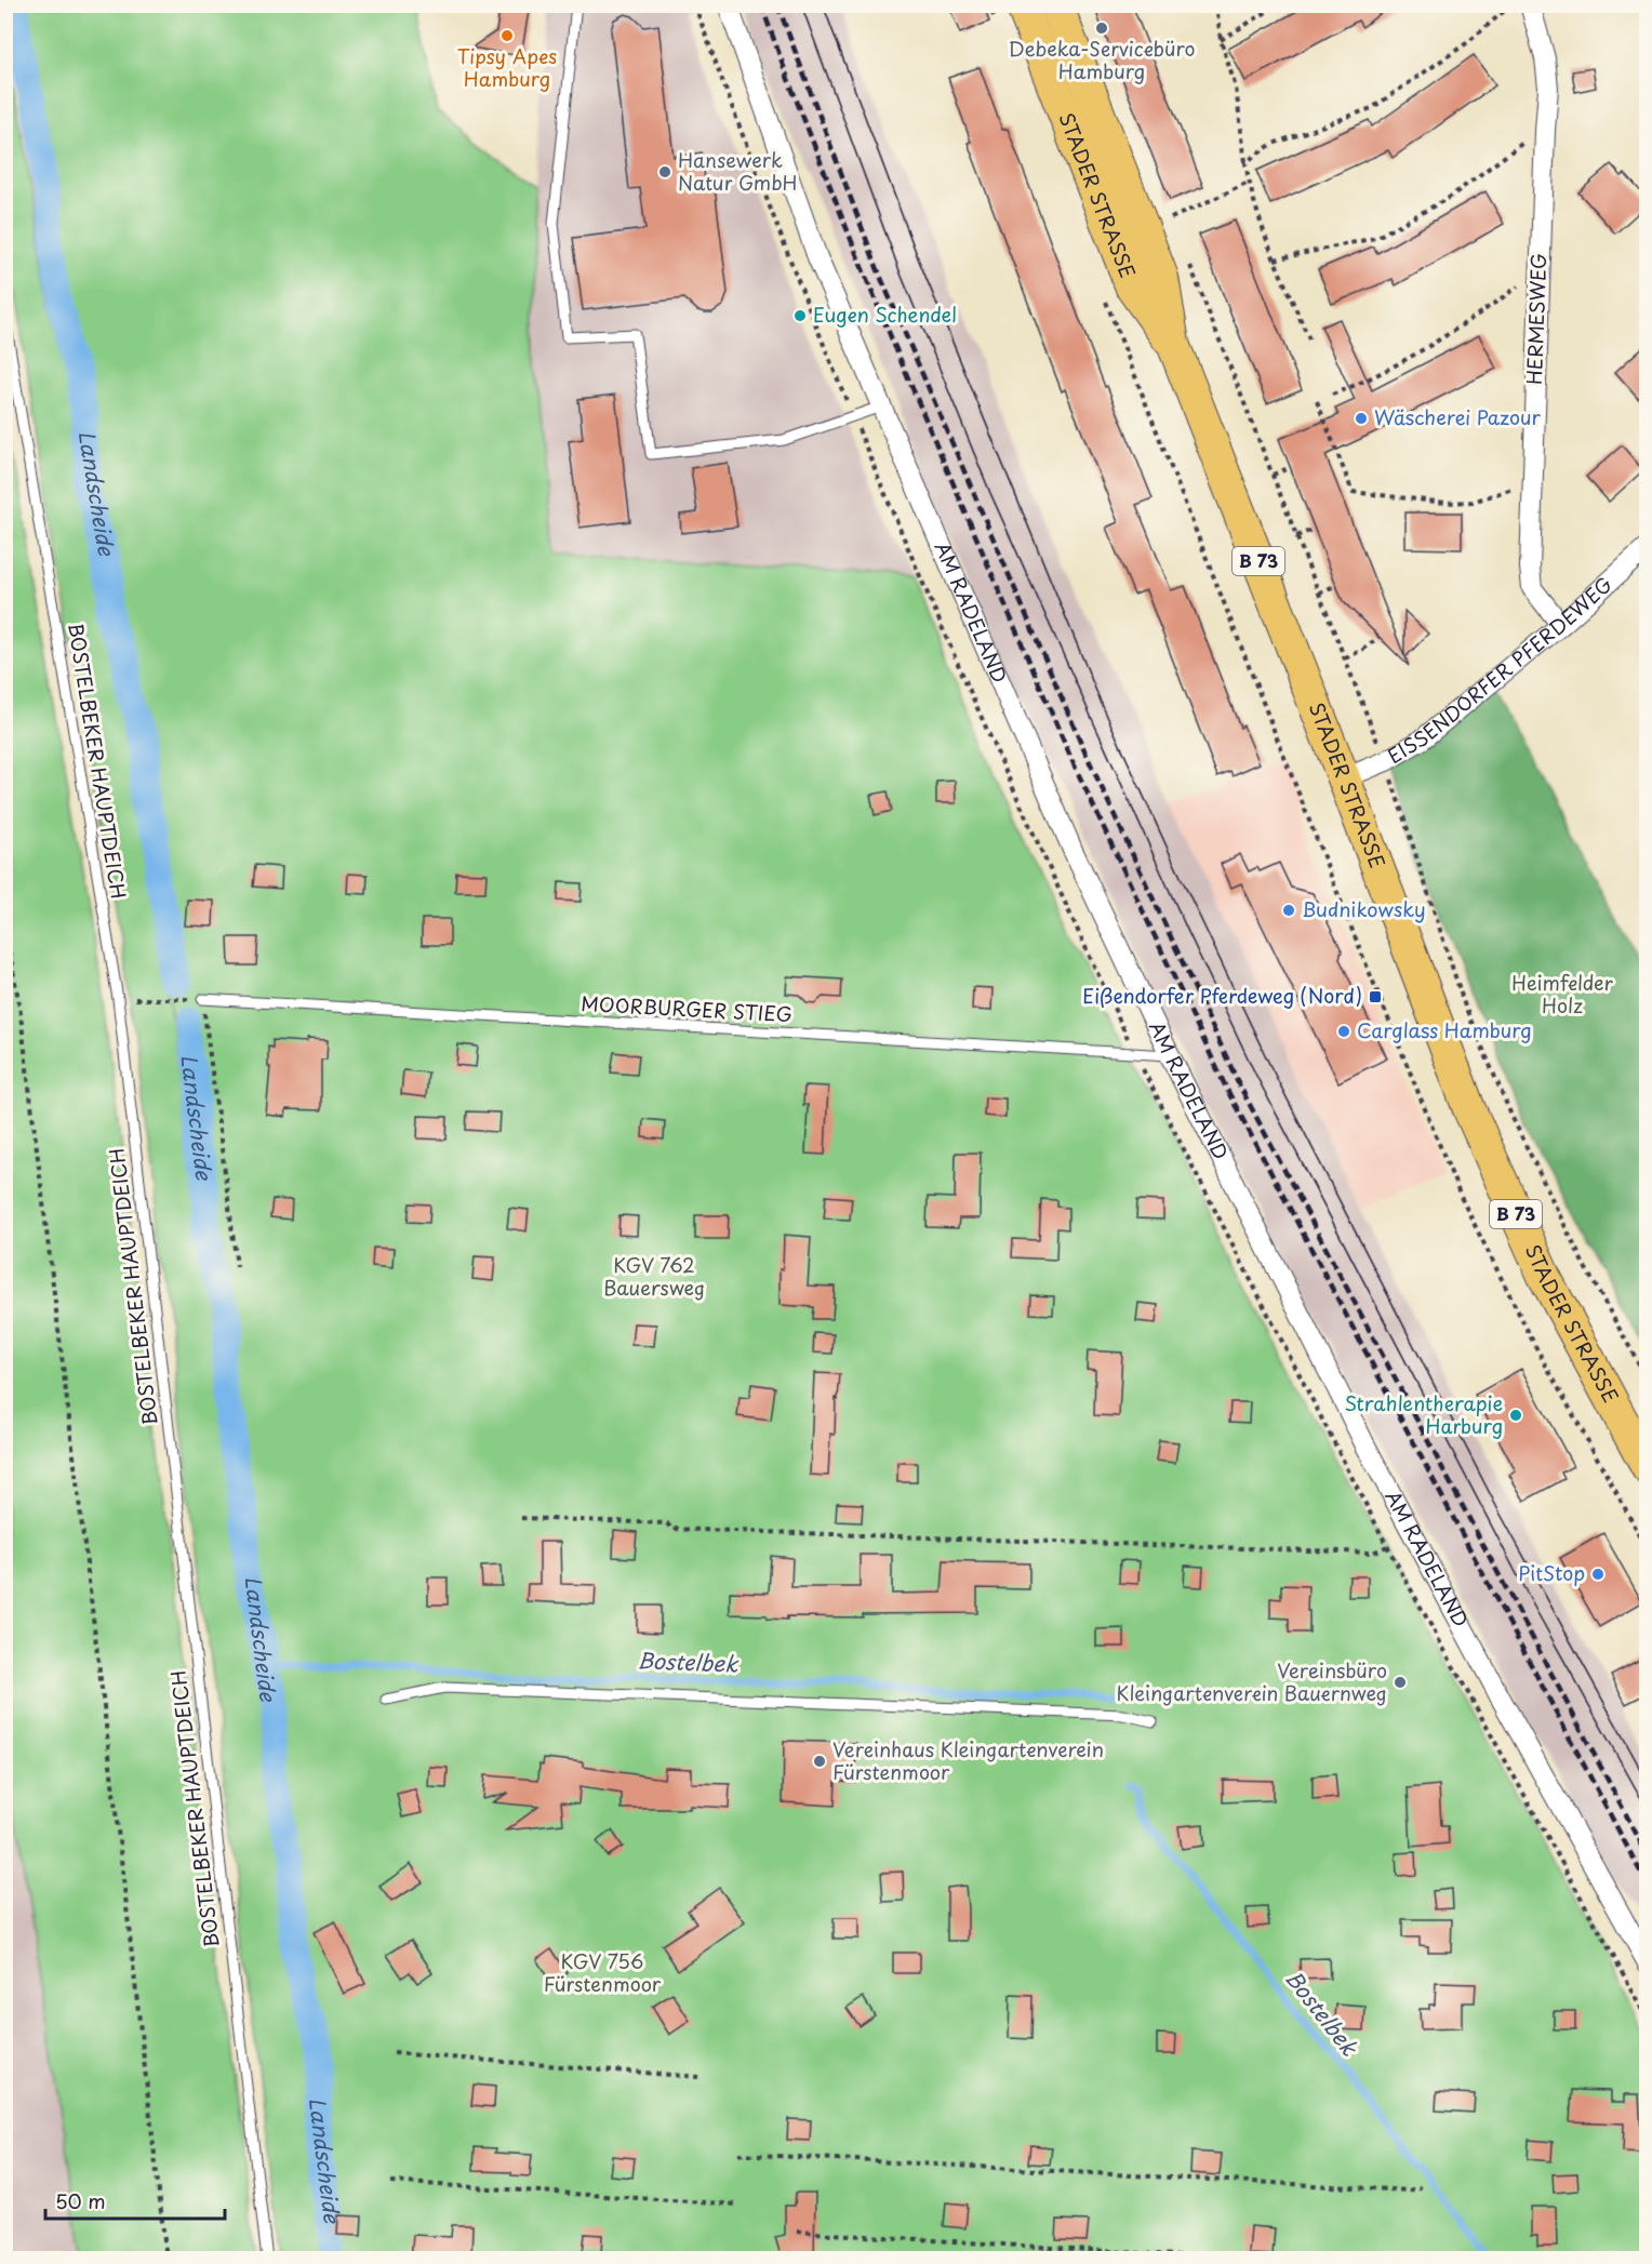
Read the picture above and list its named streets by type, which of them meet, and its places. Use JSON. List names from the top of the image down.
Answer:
{
  "streets": {
    "main road": ["STADER STRASSE", "B 73"],
    "street": ["HERMESWEG", "AM RADELAND", "EISSENDORFER PFERDEWEG"],
    "lane": ["BOSTELBEKER HAUPTDEICH", "MOORBURGER STIEG"]
  },
  "crossings": [
    ["STADER STRASSE", "EISSENDORFER PFERDEWEG"],
    ["HERMESWEG", "EISSENDORFER PFERDEWEG"],
    ["AM RADELAND", "MOORBURGER STIEG"]
  ],
  "water": ["Landscheide", "Bostelbek"],
  "parks": ["Heimfelder Holz", "KGV 762 Bauersweg", "KGV 756 Fürstenmoor"],
  "places": {
    "other": [
      "Debeka-Servicebüro Hamburg",
      "Tipsy Apes Hamburg",
      "Hansewerk Natur GmbH",
      "Eugen Schendel",
      "Wäscherei Pazour",
      "Budnikowsky",
      "Carglass Hamburg",
      "Strahlentherapie Harburg",
      "PitStop",
      "Vereinsbüro Kleingartenverein Bauernweg",
      "Vereinhaus Kleingartenverein Fürstenmoor"
    ],
    "transit": ["Eißendorfer Pferdeweg (Nord)"]
  },
  "scale_bar": "50 m"
}
